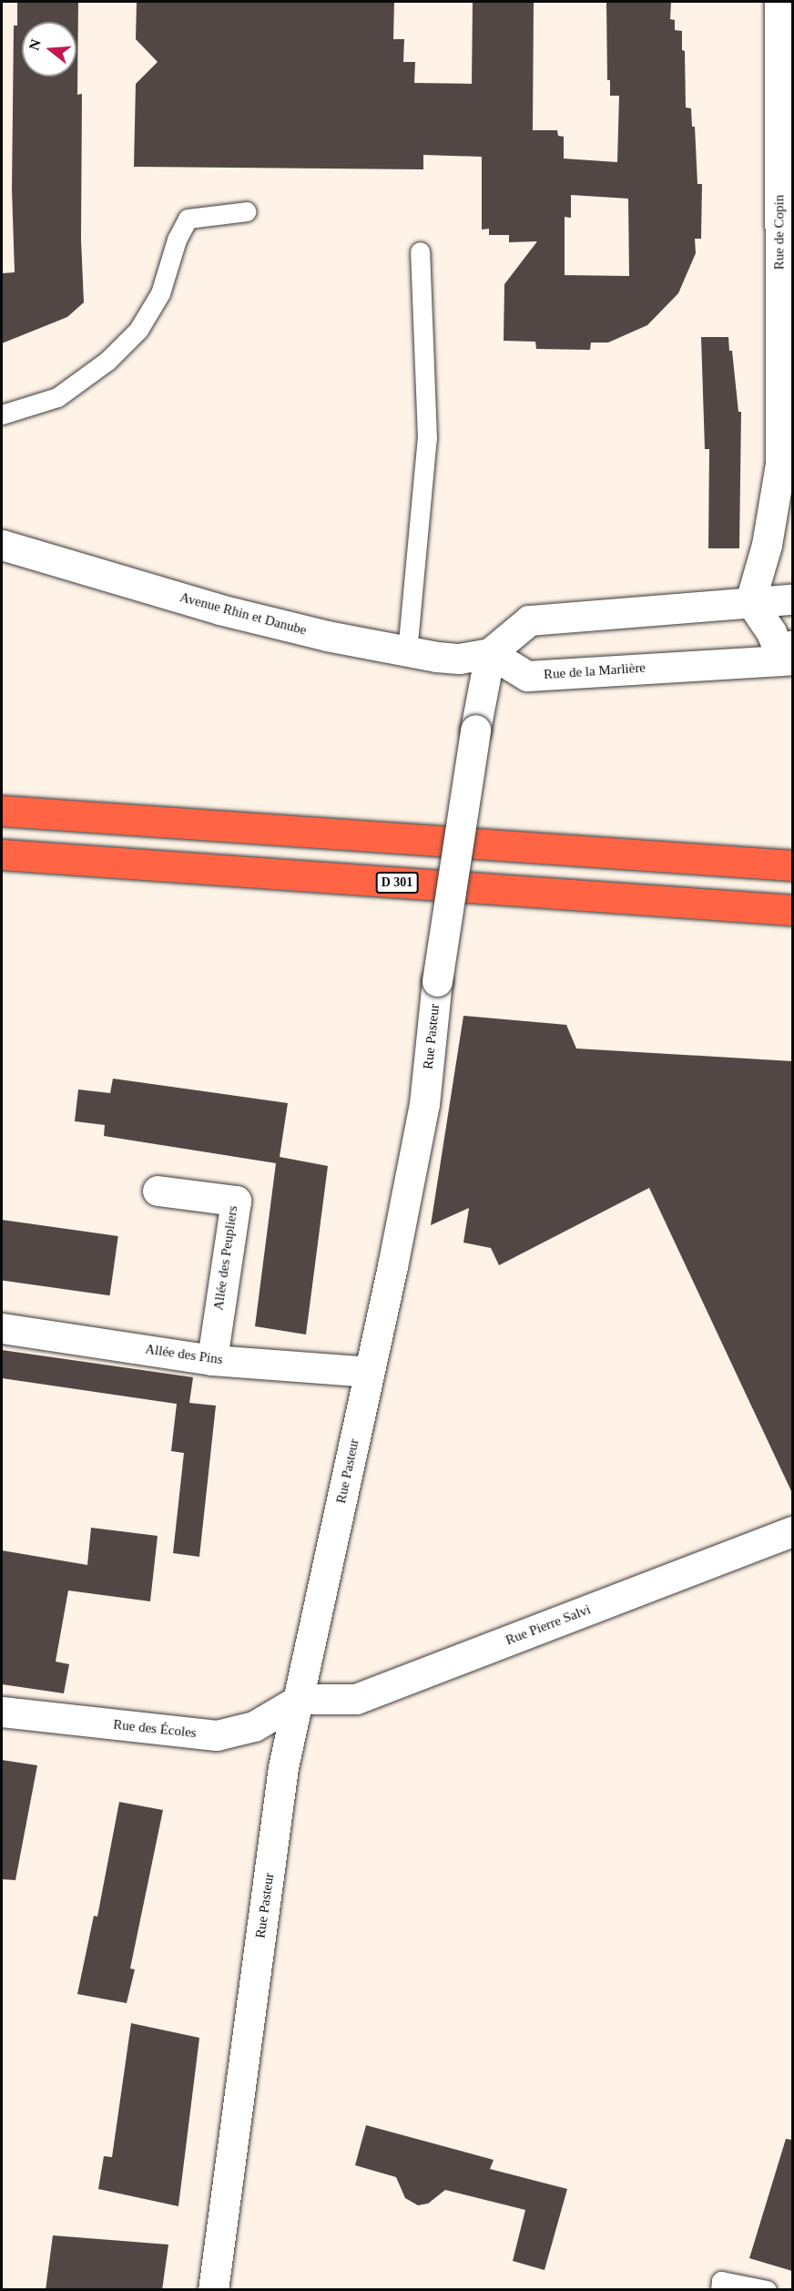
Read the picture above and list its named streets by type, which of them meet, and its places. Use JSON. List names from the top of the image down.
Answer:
{
  "streets": {
    "highway": ["D 301"],
    "street": [
      "Rue de Copin",
      "Avenue Rhin et Danube",
      "Rue de la Marlière",
      "Rue Pasteur",
      "Allée des Peupliers",
      "Allée des Pins",
      "Rue Pierre Salvi",
      "Rue des Écoles"
    ]
  },
  "crossings": [
    ["Rue de Copin", "Rue de la Marlière"],
    ["Avenue Rhin et Danube", "Rue de la Marlière"],
    ["Avenue Rhin et Danube", "Rue Pasteur"],
    ["Rue de la Marlière", "Rue Pasteur"],
    ["Rue Pasteur", "Allée des Pins"],
    ["Rue Pasteur", "Rue Pierre Salvi"],
    ["Rue Pasteur", "Rue des Écoles"],
    ["Allée des Peupliers", "Allée des Pins"],
    ["Rue Pierre Salvi", "Rue des Écoles"]
  ],
  "north": "left"
}
